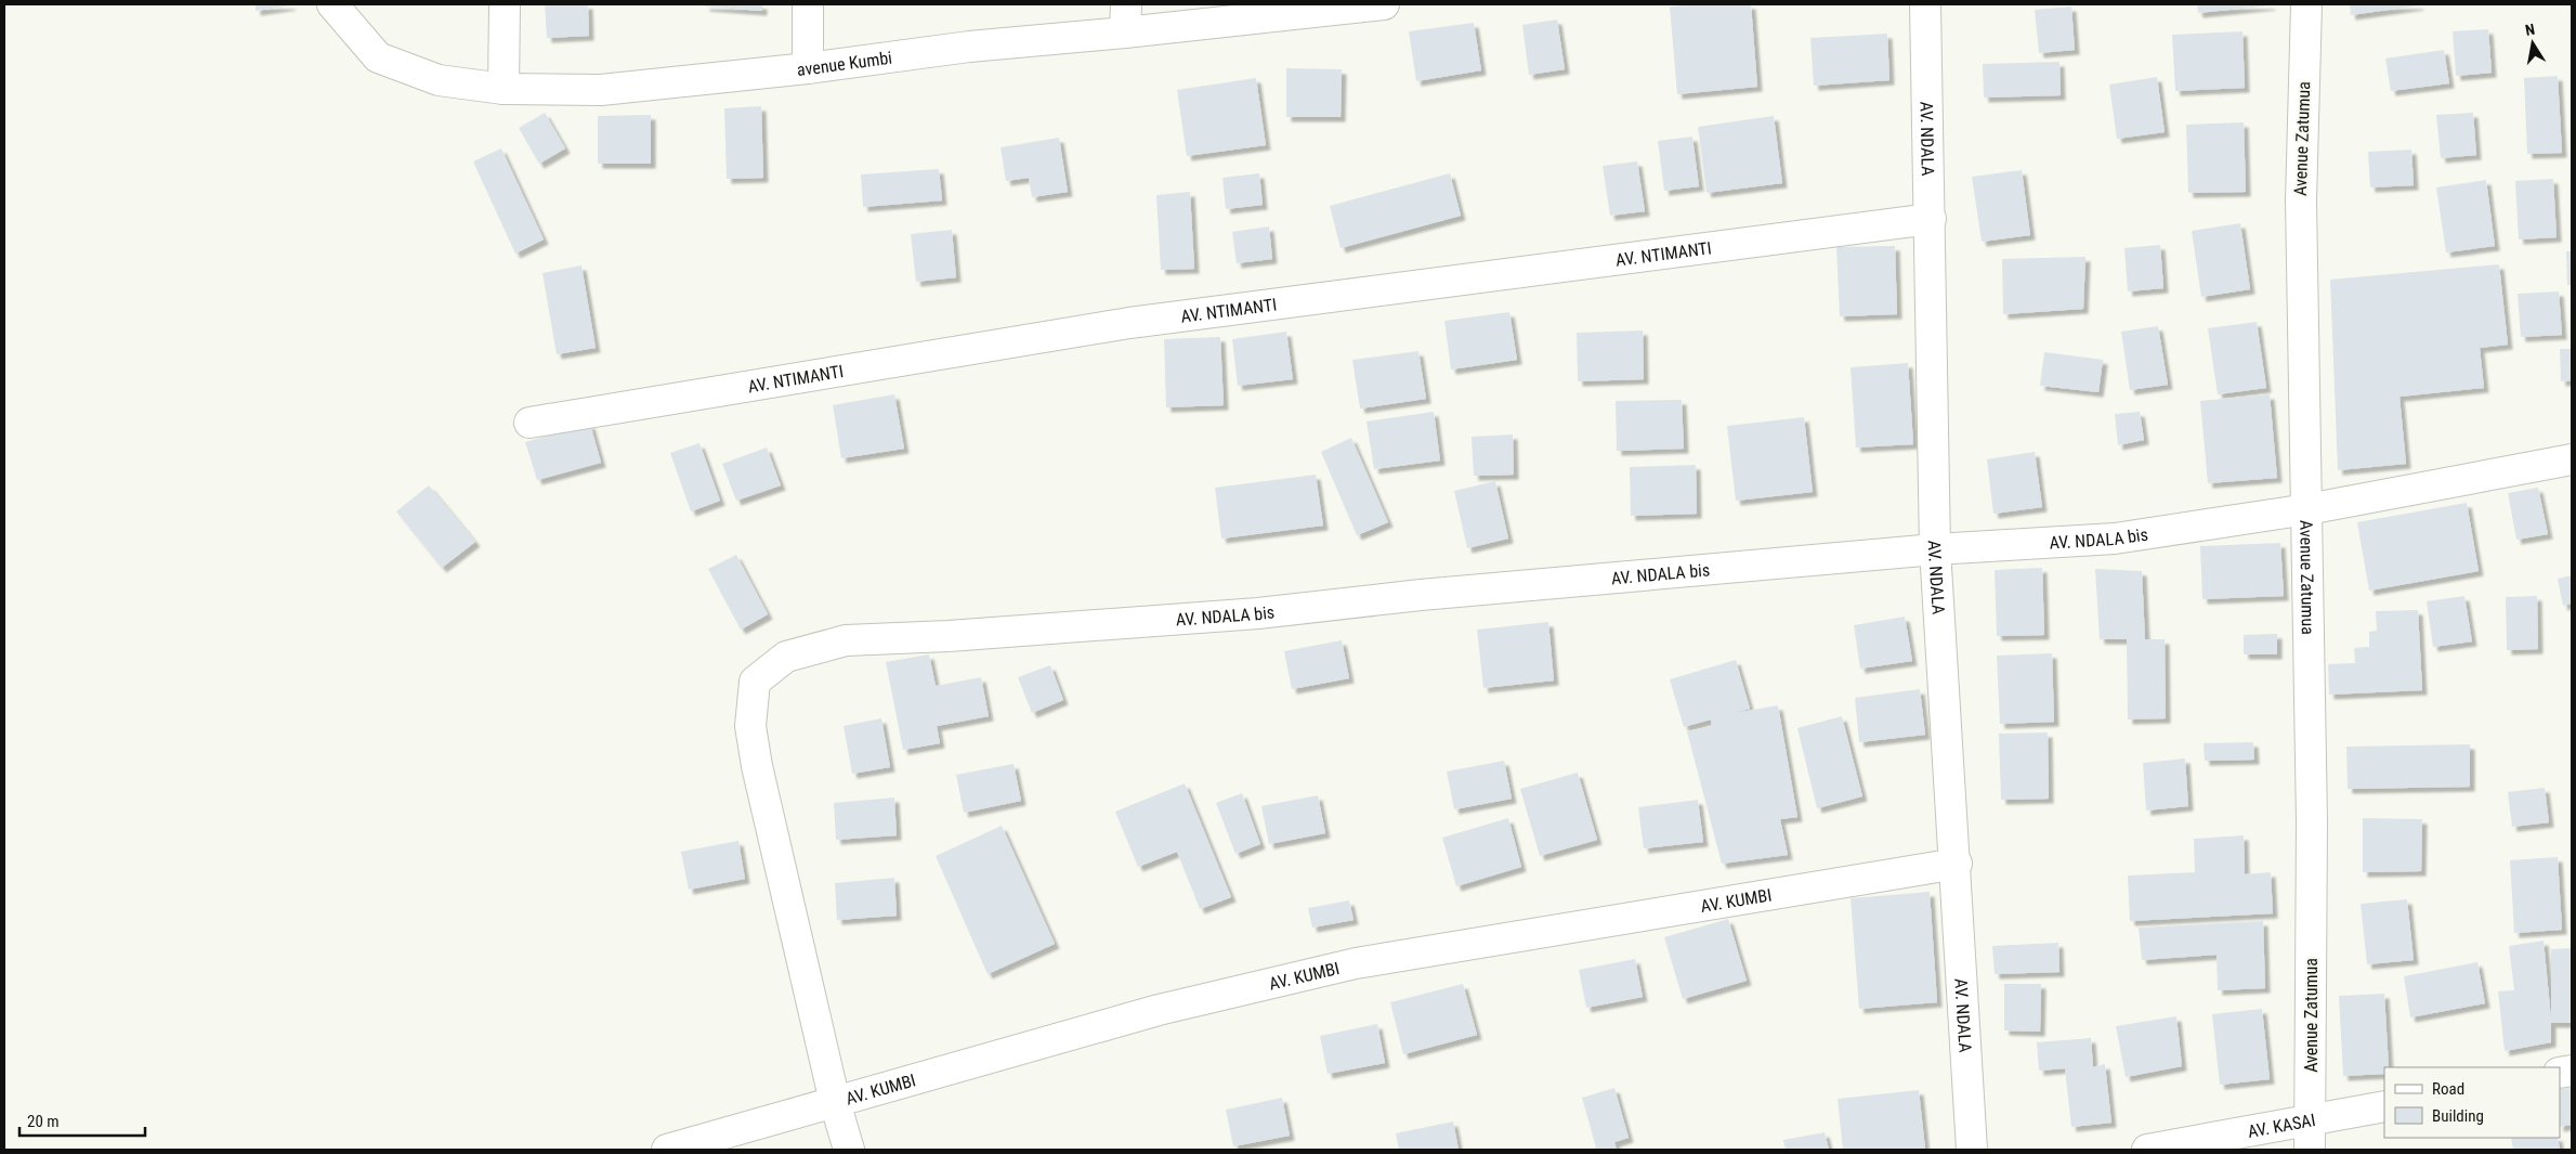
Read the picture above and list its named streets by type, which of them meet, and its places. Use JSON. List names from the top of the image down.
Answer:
{
  "streets": {
    "street": [
      "avenue Kumbi",
      "AV. NDALA",
      "Avenue Zatumua",
      "AV. NTIMANTI",
      "AV. NDALA bis",
      "AV. KUMBI",
      "AV. KASAI"
    ]
  },
  "crossings": [
    ["AV. NDALA", "AV. NTIMANTI"],
    ["AV. NDALA", "AV. NDALA bis"],
    ["AV. NDALA", "AV. KUMBI"],
    ["Avenue Zatumua", "AV. NDALA bis"],
    ["Avenue Zatumua", "AV. KASAI"],
    ["AV. NDALA bis", "AV. KUMBI"]
  ],
  "legend": ["Road", "Building"],
  "scale_bar": "20 m",
  "north": "top"
}
